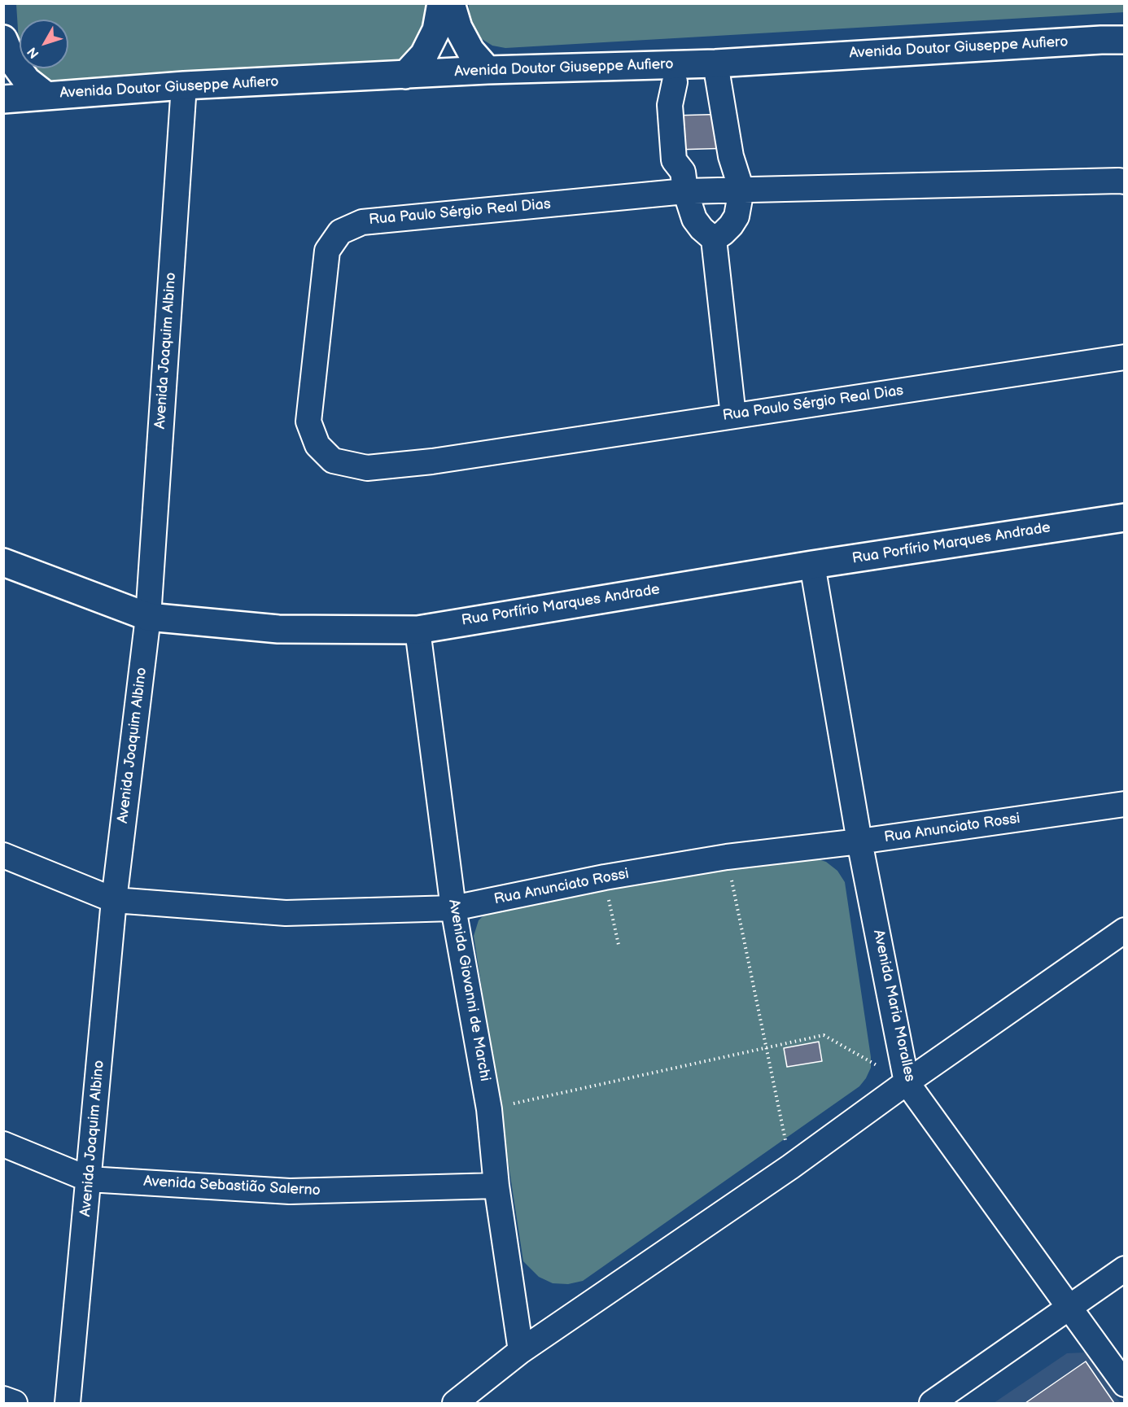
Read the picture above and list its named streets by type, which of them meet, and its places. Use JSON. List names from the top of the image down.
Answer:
{
  "streets": {
    "street": [
      "Avenida Doutor Giuseppe Aufiero",
      "Rua Paulo Sérgio Real Dias",
      "Avenida Joaquim Albino",
      "Rua Porfírio Marques Andrade",
      "Rua Anunciato Rossi",
      "Avenida Giovanni de Marchi",
      "Avenida Maria Moralles",
      "Avenida Sebastião Salerno"
    ]
  },
  "crossings": [
    ["Avenida Doutor Giuseppe Aufiero", "Avenida Joaquim Albino"],
    ["Avenida Joaquim Albino", "Rua Porfírio Marques Andrade"],
    ["Avenida Joaquim Albino", "Rua Anunciato Rossi"],
    ["Avenida Joaquim Albino", "Avenida Sebastião Salerno"],
    ["Rua Porfírio Marques Andrade", "Avenida Giovanni de Marchi"],
    ["Rua Porfírio Marques Andrade", "Avenida Maria Moralles"],
    ["Rua Anunciato Rossi", "Avenida Giovanni de Marchi"],
    ["Rua Anunciato Rossi", "Avenida Maria Moralles"],
    ["Avenida Giovanni de Marchi", "Avenida Sebastião Salerno"]
  ],
  "north": "bottom left"
}
